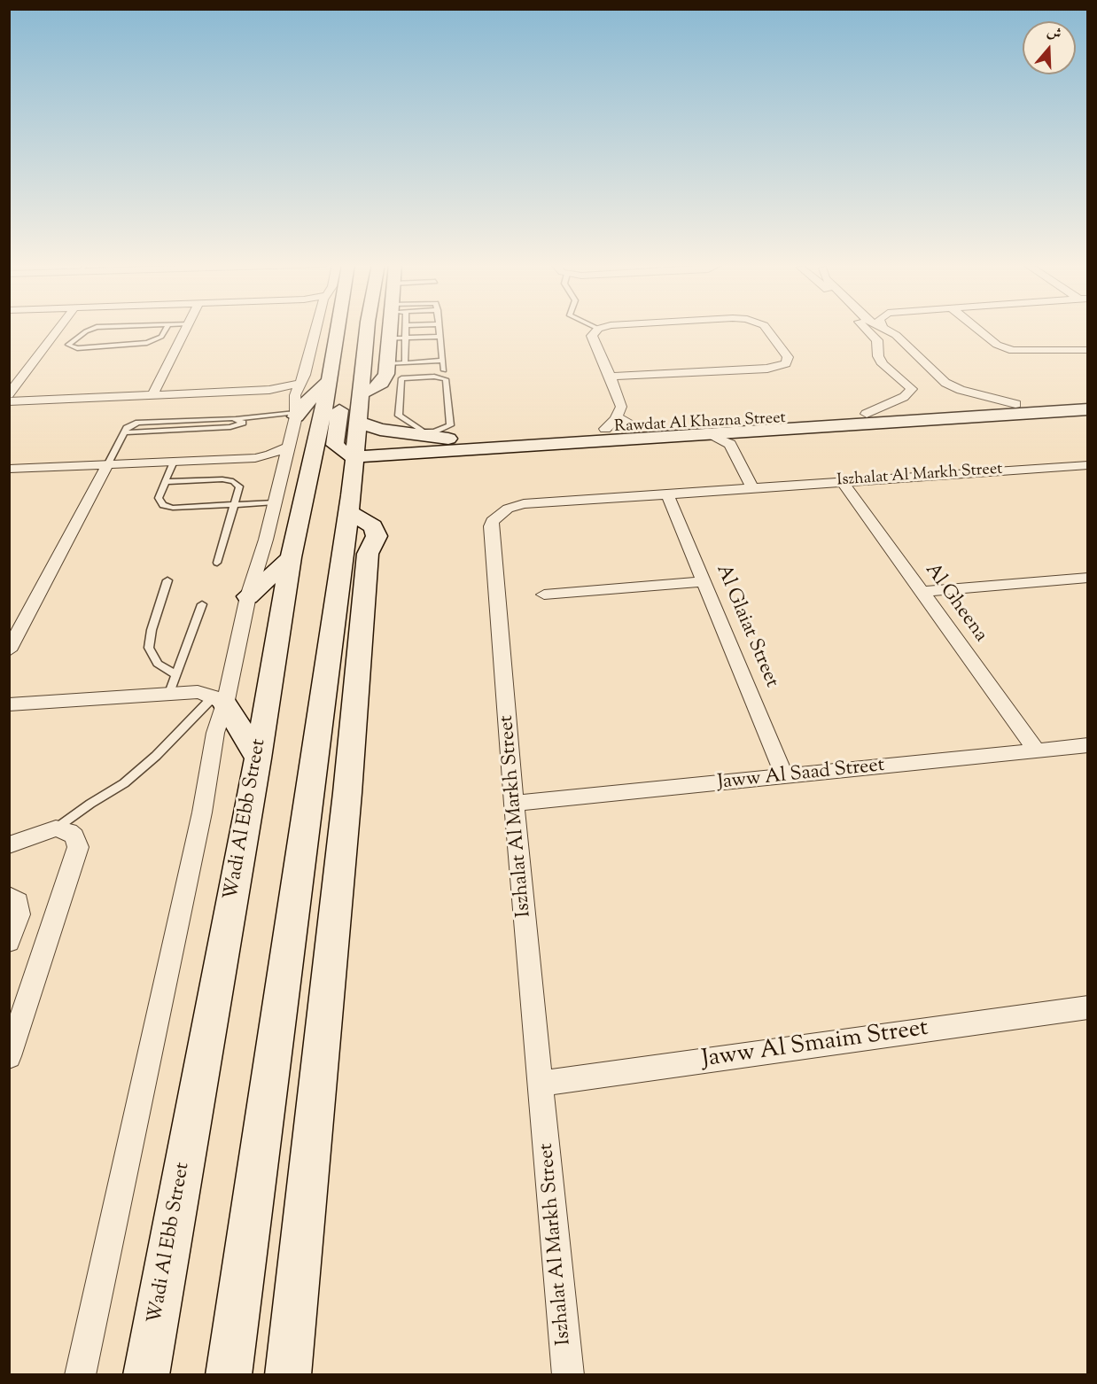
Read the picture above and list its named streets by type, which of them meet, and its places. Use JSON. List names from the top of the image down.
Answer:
{
  "streets": {
    "street": [
      "Rawdat Al Khazna Street",
      "Iszhalat Al Markh Street",
      "Al Gheena",
      "Al Glaiat Street",
      "Jaww Al Saad Street",
      "Wadi Al Ebb Street",
      "Jaww Al Smaim Street"
    ]
  },
  "crossings": [
    ["Rawdat Al Khazna Street", "Wadi Al Ebb Street"],
    ["Iszhalat Al Markh Street", "Al Gheena"],
    ["Iszhalat Al Markh Street", "Al Glaiat Street"],
    ["Iszhalat Al Markh Street", "Jaww Al Saad Street"],
    ["Iszhalat Al Markh Street", "Jaww Al Smaim Street"],
    ["Al Gheena", "Jaww Al Saad Street"],
    ["Al Glaiat Street", "Jaww Al Saad Street"]
  ],
  "north": "top"
}
